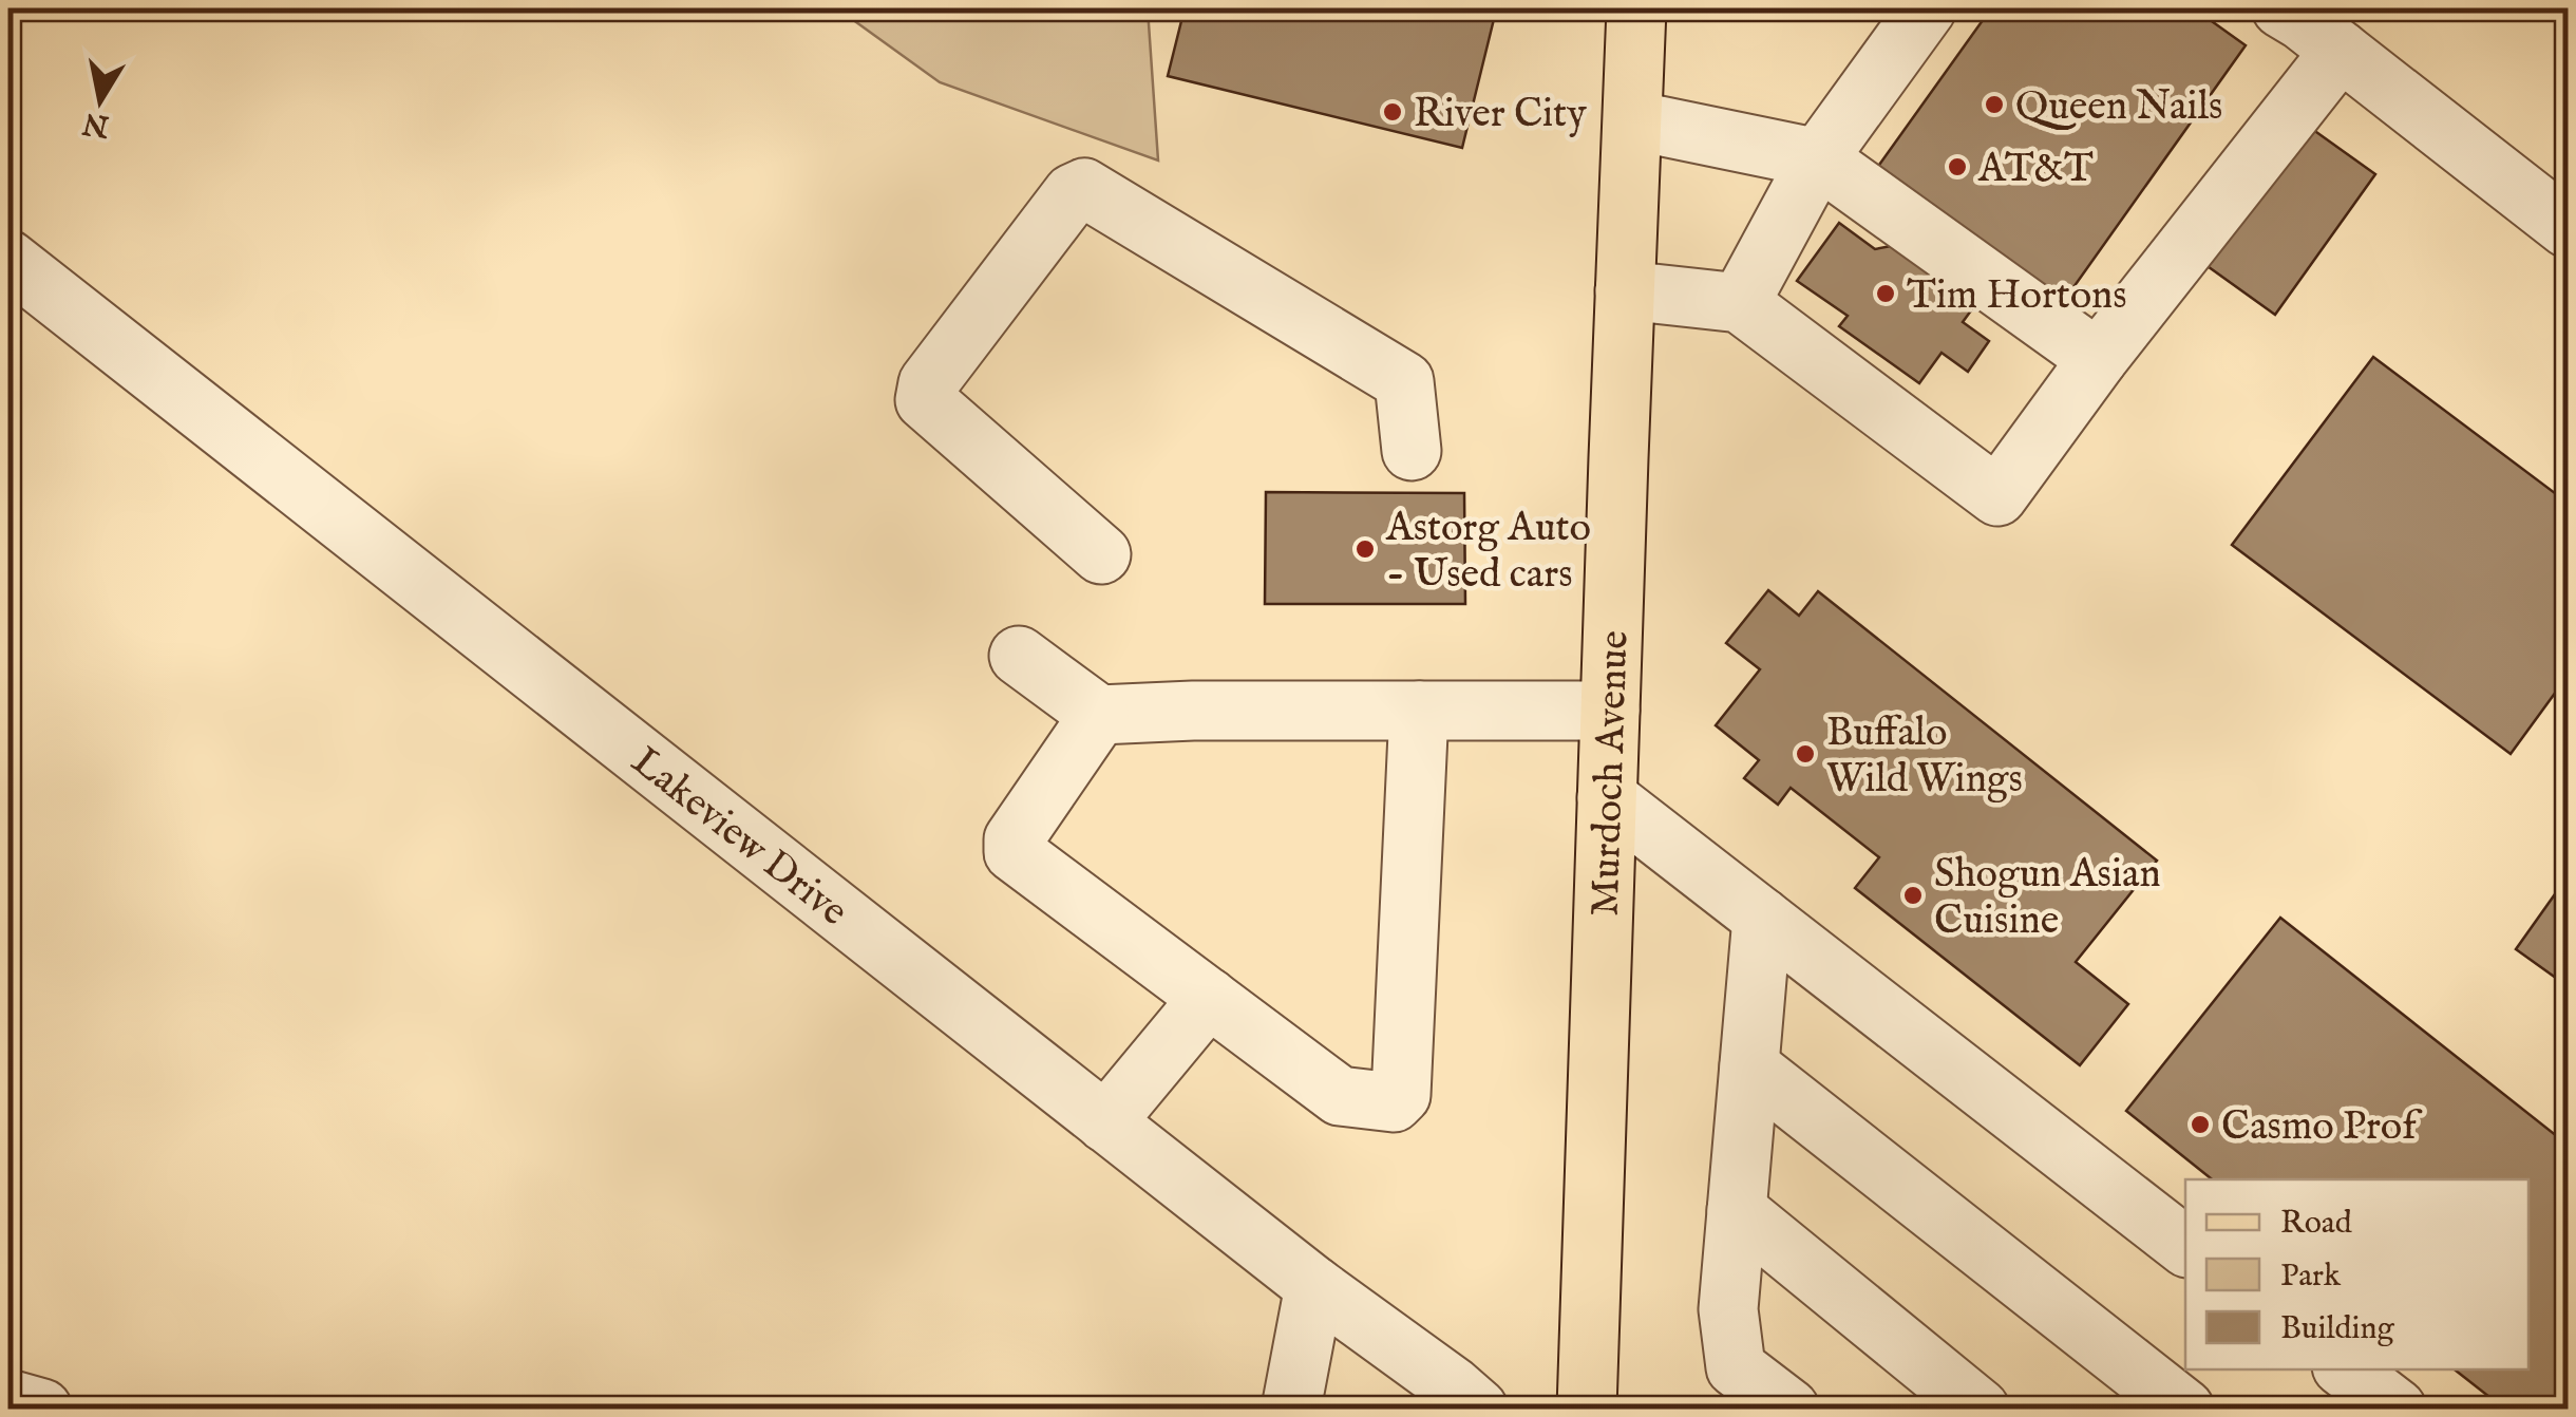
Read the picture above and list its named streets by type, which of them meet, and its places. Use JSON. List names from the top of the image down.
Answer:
{
  "streets": {
    "main road": ["Murdoch Avenue"],
    "street": ["Lakeview Drive"]
  },
  "places": [
    "Queen Nails",
    "River City",
    "AT&T",
    "Tim Hortons",
    "Astorg Auto - Used cars",
    "Buffalo Wild Wings",
    "Shogun Asian Cuisine",
    "Casmo Prof"
  ],
  "legend": ["Road", "Park", "Building"],
  "north": "bottom"
}
